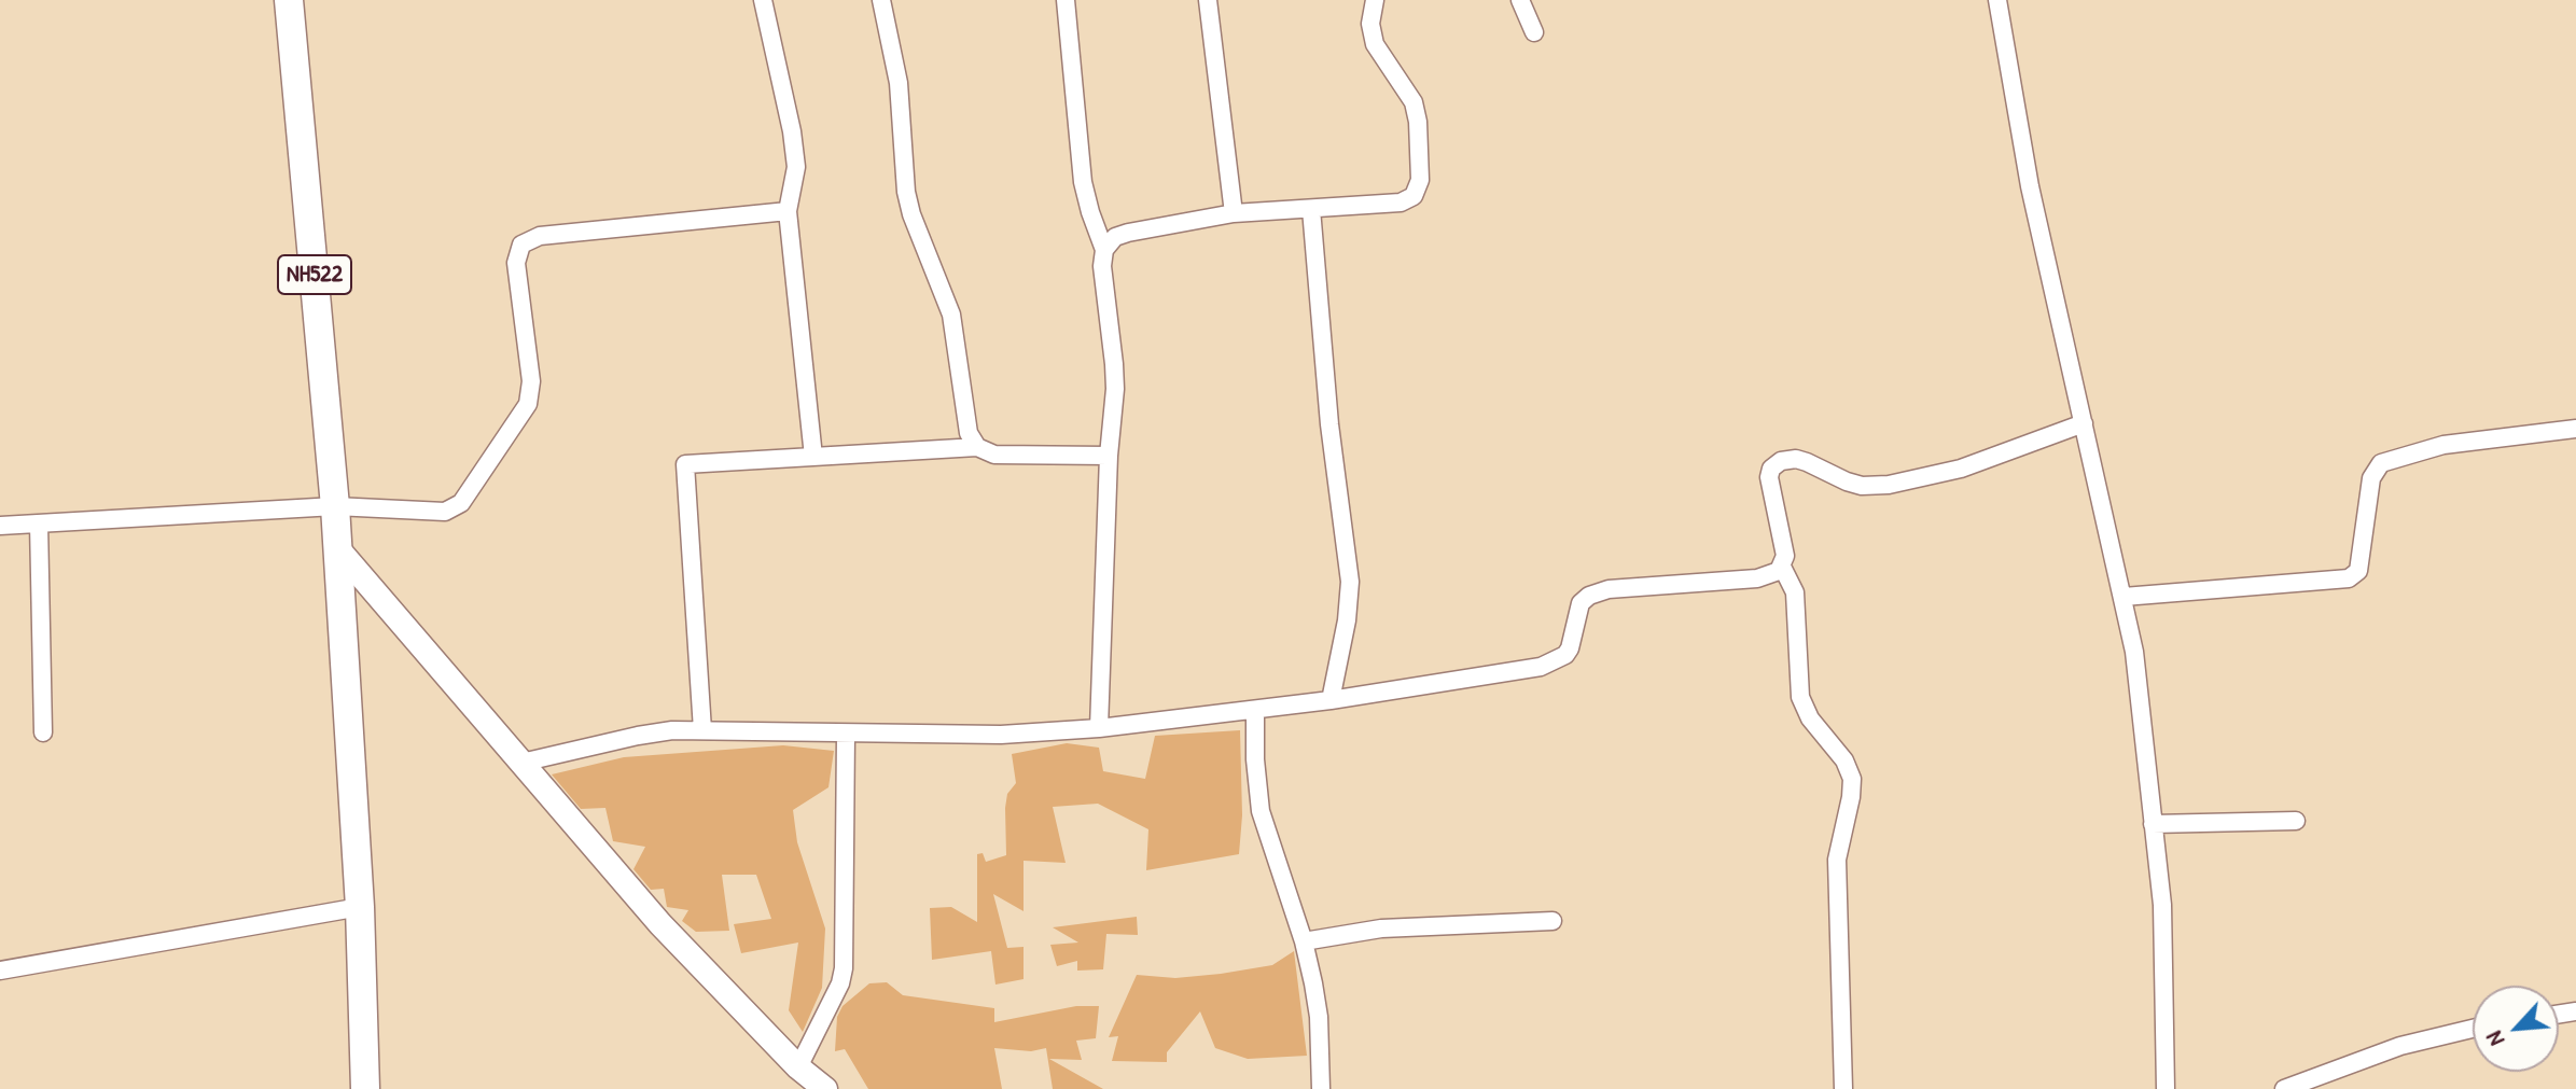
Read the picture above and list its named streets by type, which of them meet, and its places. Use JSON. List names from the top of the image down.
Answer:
{
  "streets": {
    "highway": ["NH522"]
  },
  "north": "bottom left"
}
